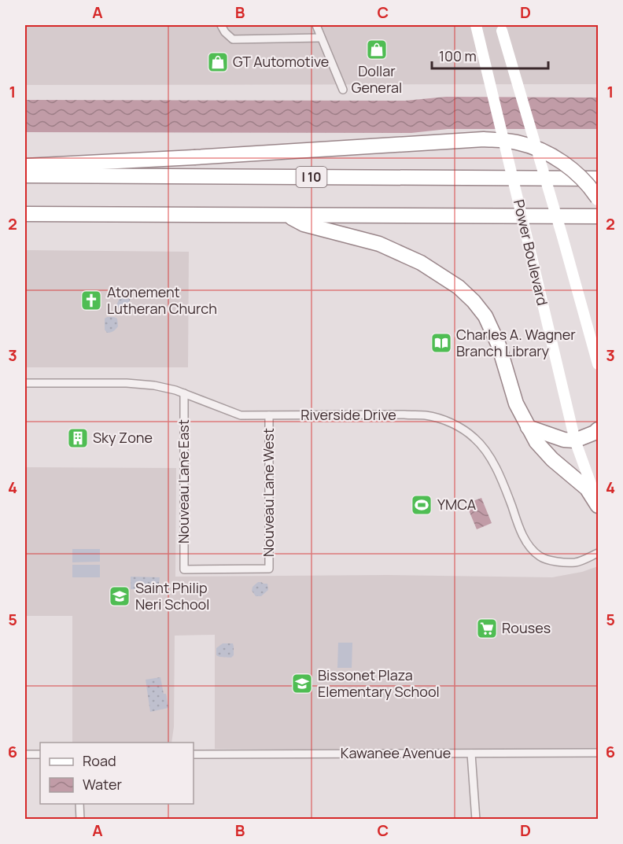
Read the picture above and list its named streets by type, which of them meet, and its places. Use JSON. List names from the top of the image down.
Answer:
{
  "streets": {
    "highway": ["I 10"],
    "main road": ["Power Boulevard"],
    "street": [
      "Riverside Drive",
      "Nouveau Lane East",
      "Nouveau Lane West",
      "Kawanee Avenue"
    ]
  },
  "crossings": [
    ["Riverside Drive", "Nouveau Lane East"],
    ["Riverside Drive", "Nouveau Lane West"],
    ["Nouveau Lane East", "Nouveau Lane West"]
  ],
  "places": {
    "shop": ["Dollar General", "GT Automotive"],
    "church": ["Atonement Lutheran Church"],
    "library": ["Charles A. Wagner Branch Library"],
    "building": ["Sky Zone"],
    "sports": ["YMCA"],
    "school or university": ["Saint Philip Neri School", "Bissonet Plaza Elementary School"],
    "supermarket": ["Rouses"]
  },
  "legend": ["Road", "Water"],
  "scale_bar": "100 m",
  "grid": {
    "columns": [
      "A",
      "B",
      "C",
      "D"
    ],
    "rows": [
      "1",
      "2",
      "3",
      "4",
      "5",
      "6"
    ]
  }
}
